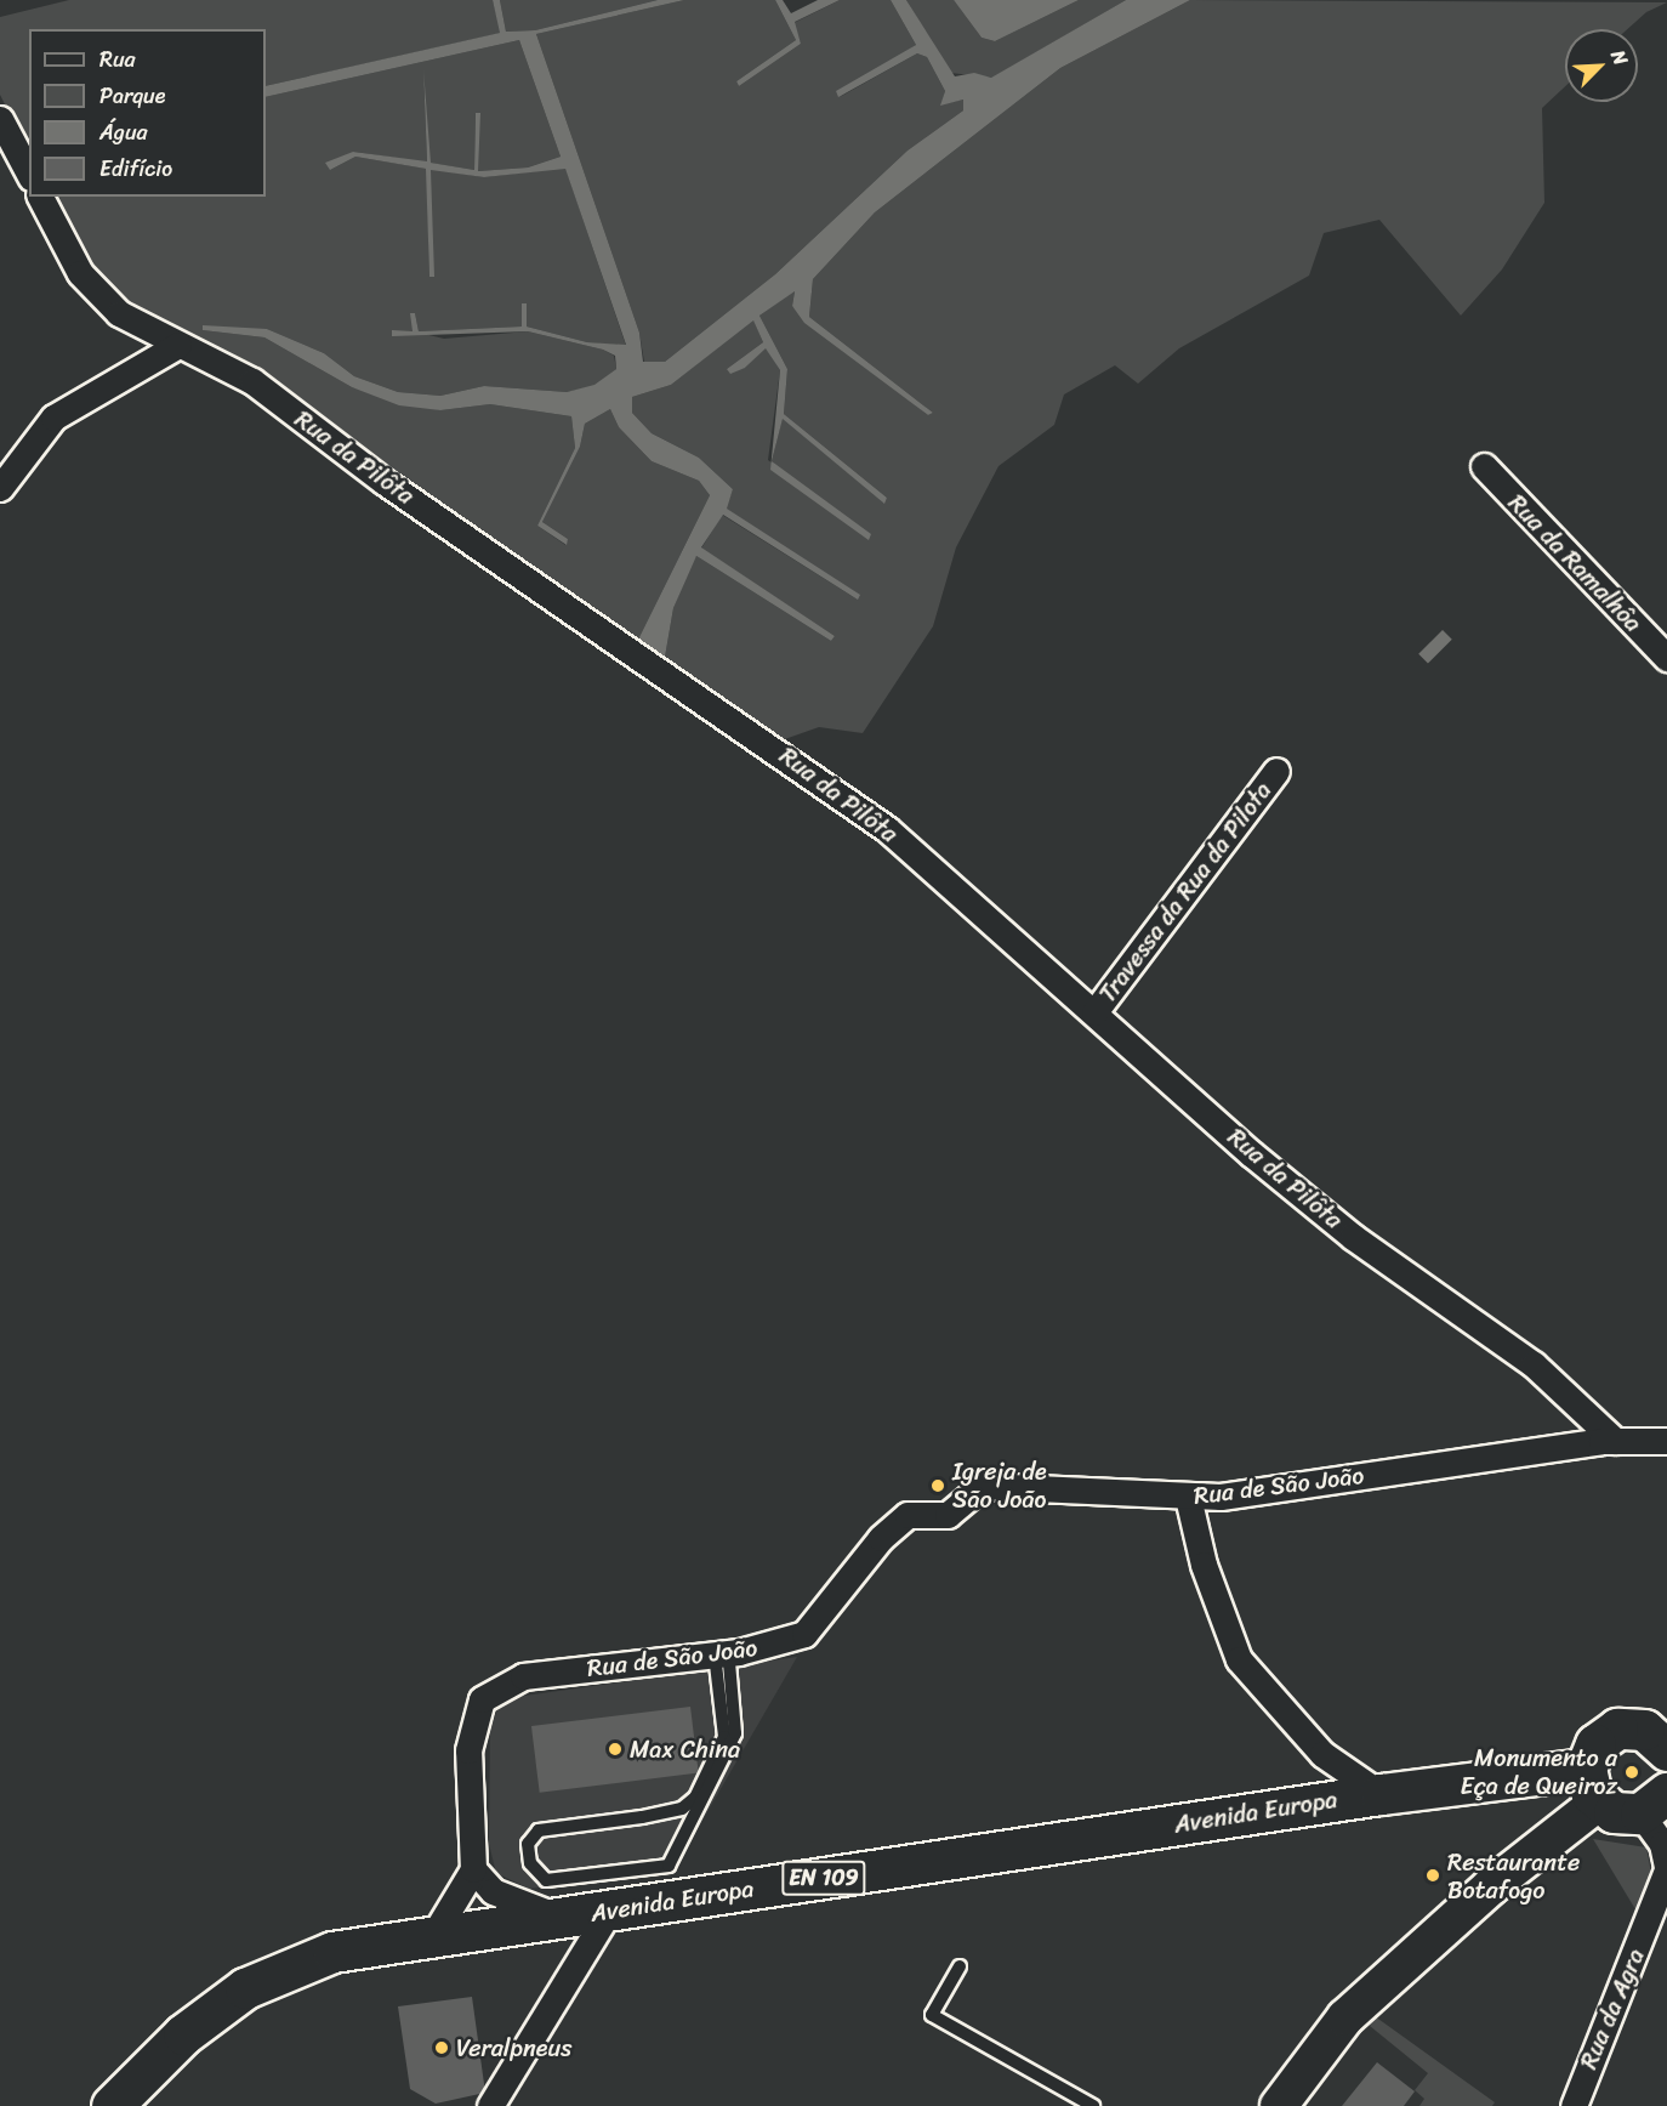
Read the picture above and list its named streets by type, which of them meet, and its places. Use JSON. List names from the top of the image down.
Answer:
{
  "streets": {
    "main road": ["Avenida Europa", "EN 109"],
    "street": [
      "Rua da Pilôta",
      "Rua da Ramalhôa",
      "Travessa da Rua da Pilota",
      "Rua de São João",
      "Rua da Agra"
    ]
  },
  "crossings": [
    ["Rua da Pilôta", "Travessa da Rua da Pilota"],
    ["Rua da Pilôta", "Rua de São João"],
    ["Avenida Europa", "Rua da Agra"]
  ],
  "places": [
    "Igreja de São João",
    "Max China",
    "Monumento a Eça de Queiroz",
    "Restaurante Botafogo",
    "Veralpneus"
  ],
  "legend": [
    "Rua",
    "Parque",
    "Água",
    "Edifício"
  ],
  "north": "top right"
}
